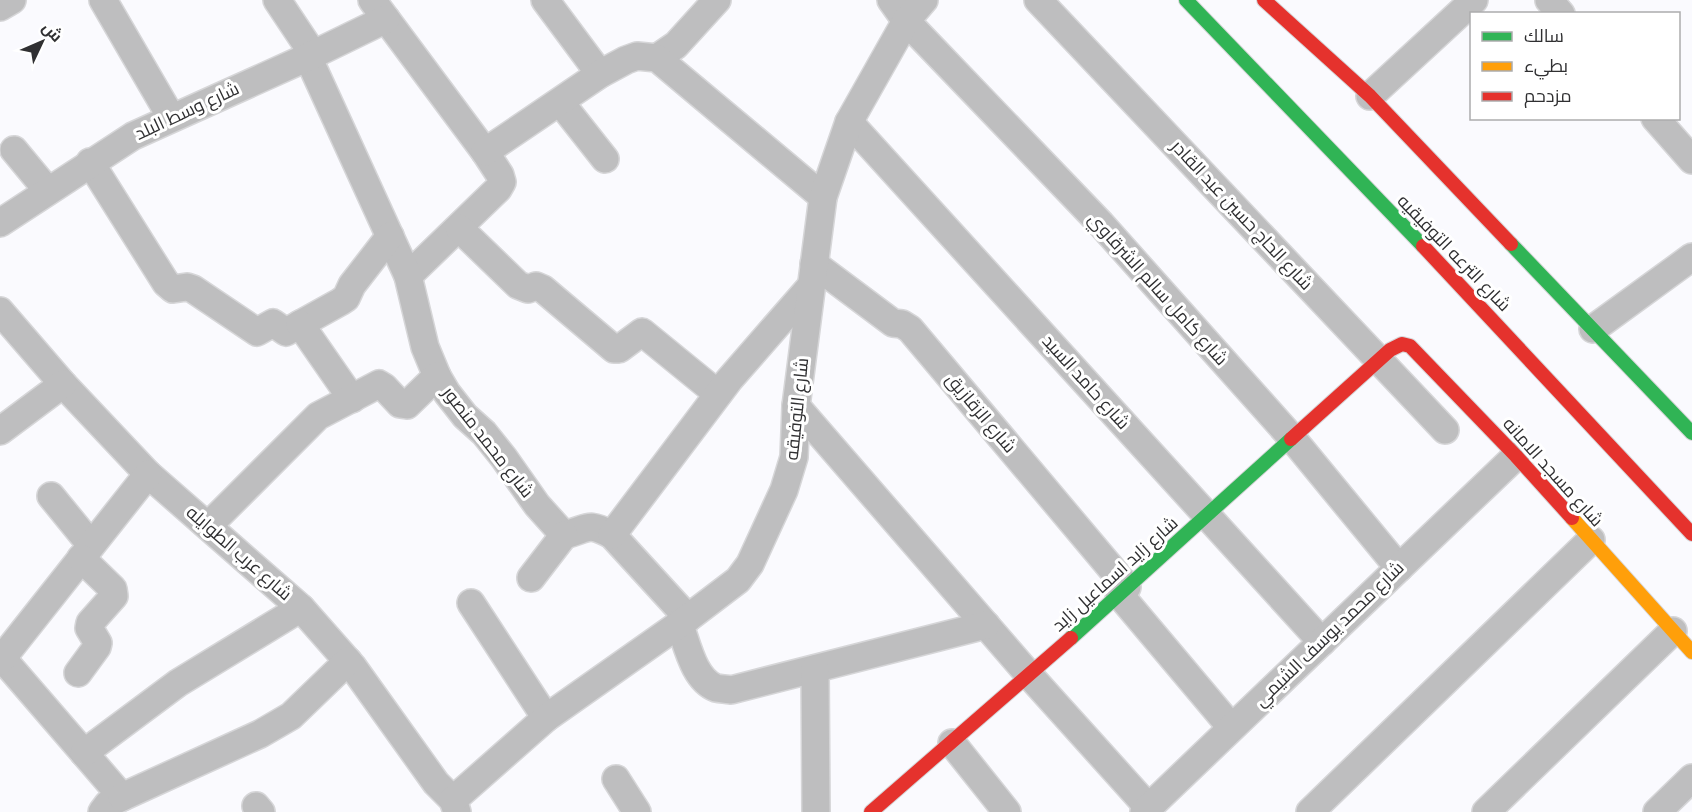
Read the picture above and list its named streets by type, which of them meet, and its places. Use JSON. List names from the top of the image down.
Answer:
{
  "streets": {
    "main road": ["شارع الترعه التوفيقيه", "شارع مسجد الامانه", "شارع زايد اسماعيل زايد"],
    "street": [
      "شارع وسط البلد",
      "شارع الحاج حسين عبد القادر",
      "شارع كامل سالم الشرقاوي",
      "شارع حامد السيد",
      "شارع التوفيقه",
      "شارع الزقازيق",
      "شارع محمد منصور",
      "شارع عرب الطوايله",
      "شارع محمد يوسف الشيمي"
    ]
  },
  "crossings": [
    ["شارع وسط البلد", "شارع محمد منصور"],
    ["شارع الحاج حسين عبد القادر", "شارع مسجد الامانه"],
    ["شارع الحاج حسين عبد القادر", "شارع زايد اسماعيل زايد"],
    ["شارع كامل سالم الشرقاوي", "شارع التوفيقه"],
    ["شارع كامل سالم الشرقاوي", "شارع زايد اسماعيل زايد"],
    ["شارع كامل سالم الشرقاوي", "شارع محمد يوسف الشيمي"],
    ["شارع حامد السيد", "شارع التوفيقه"],
    ["شارع حامد السيد", "شارع زايد اسماعيل زايد"],
    ["شارع حامد السيد", "شارع محمد يوسف الشيمي"],
    ["شارع التوفيقه", "شارع الزقازيق"],
    ["شارع التوفيقه", "شارع عرب الطوايله"],
    ["شارع الزقازيق", "شارع زايد اسماعيل زايد"],
    ["شارع الزقازيق", "شارع محمد يوسف الشيمي"],
    ["شارع مسجد الامانه", "شارع زايد اسماعيل زايد"],
    ["شارع مسجد الامانه", "شارع محمد يوسف الشيمي"]
  ],
  "legend": ["سالك", "بطيء", "مزدحم"],
  "north": "top right"
}
